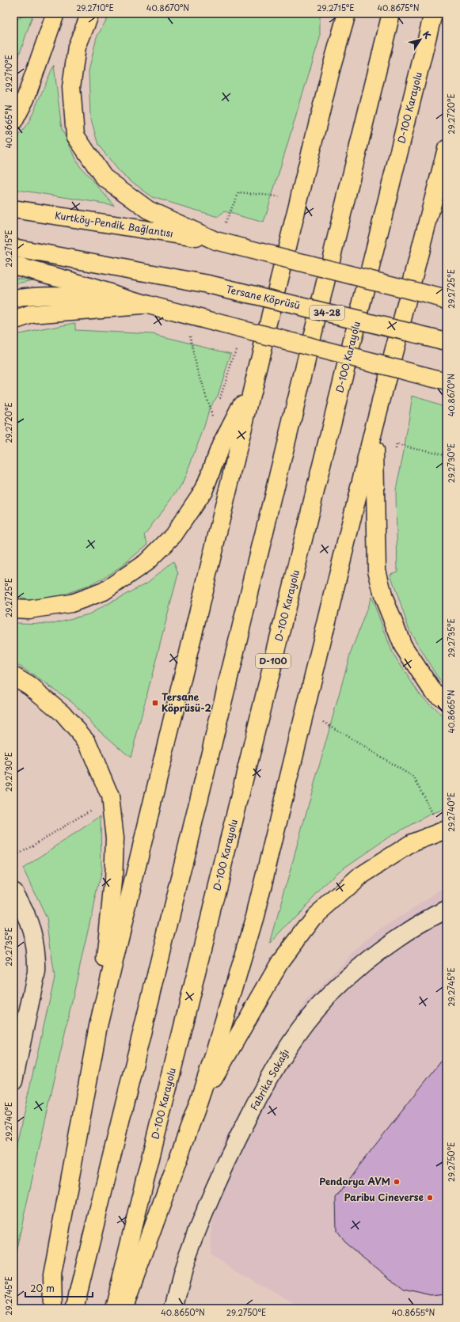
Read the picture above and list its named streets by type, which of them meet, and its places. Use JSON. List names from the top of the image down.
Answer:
{
  "streets": {
    "highway": [
      "D-100 Karayolu",
      "Kurtköy-Pendik Bağlantısı",
      "Tersane Köprüsü",
      "34-28",
      "D-100"
    ],
    "street": ["Fabrika Sokağı"]
  },
  "places": {
    "transit": ["Tersane Köprüsü-2"],
    "other": ["Pendorya AVM", "Paribu Cineverse"]
  },
  "scale_bar": "20 m",
  "north": "top right",
  "coordinates": [
    "29.2710°E",
    "40.8670°N",
    "29.2715°E",
    "40.8675°N",
    "29.2720°E",
    "40.8665°N",
    "29.2725°E",
    "29.2730°E",
    "29.2735°E",
    "29.2740°E",
    "29.2745°E",
    "29.2750°E",
    "40.8650°N",
    "40.8655°N"
  ]
}
